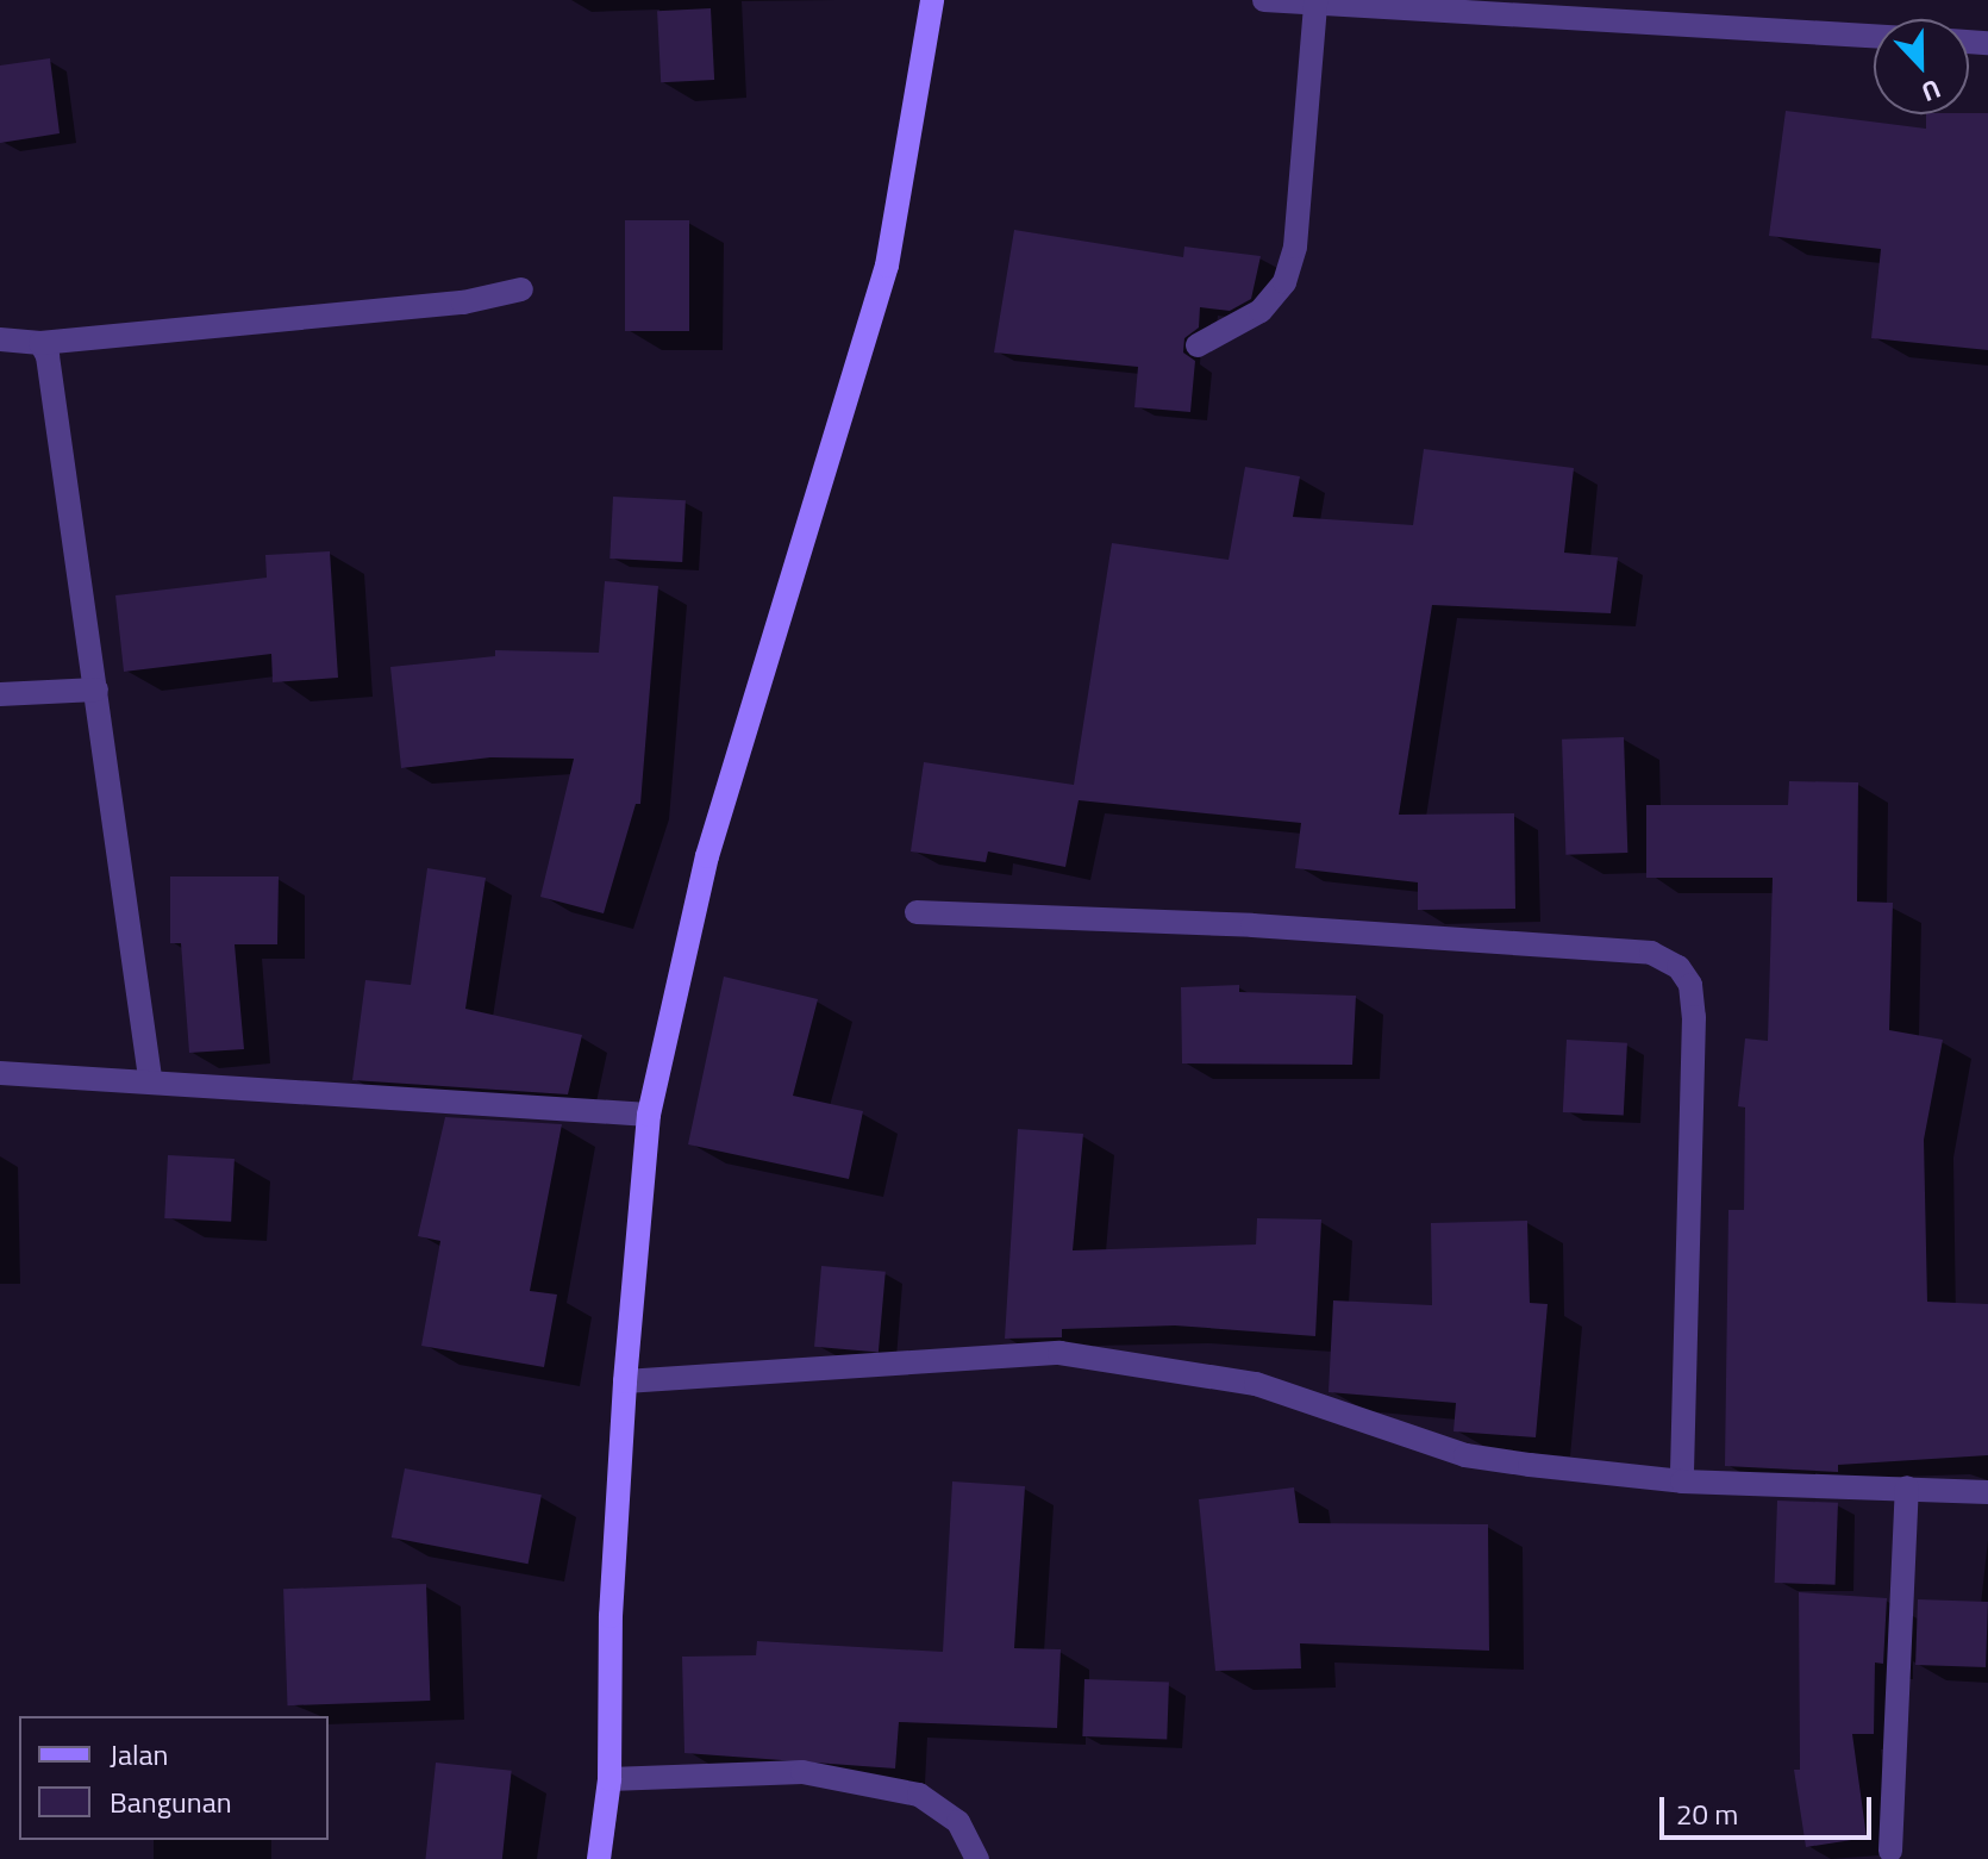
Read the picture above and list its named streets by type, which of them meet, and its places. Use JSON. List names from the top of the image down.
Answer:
{
  "legend": ["Jalan", "Bangunan"],
  "scale_bar": "20 m",
  "north": "bottom"
}
